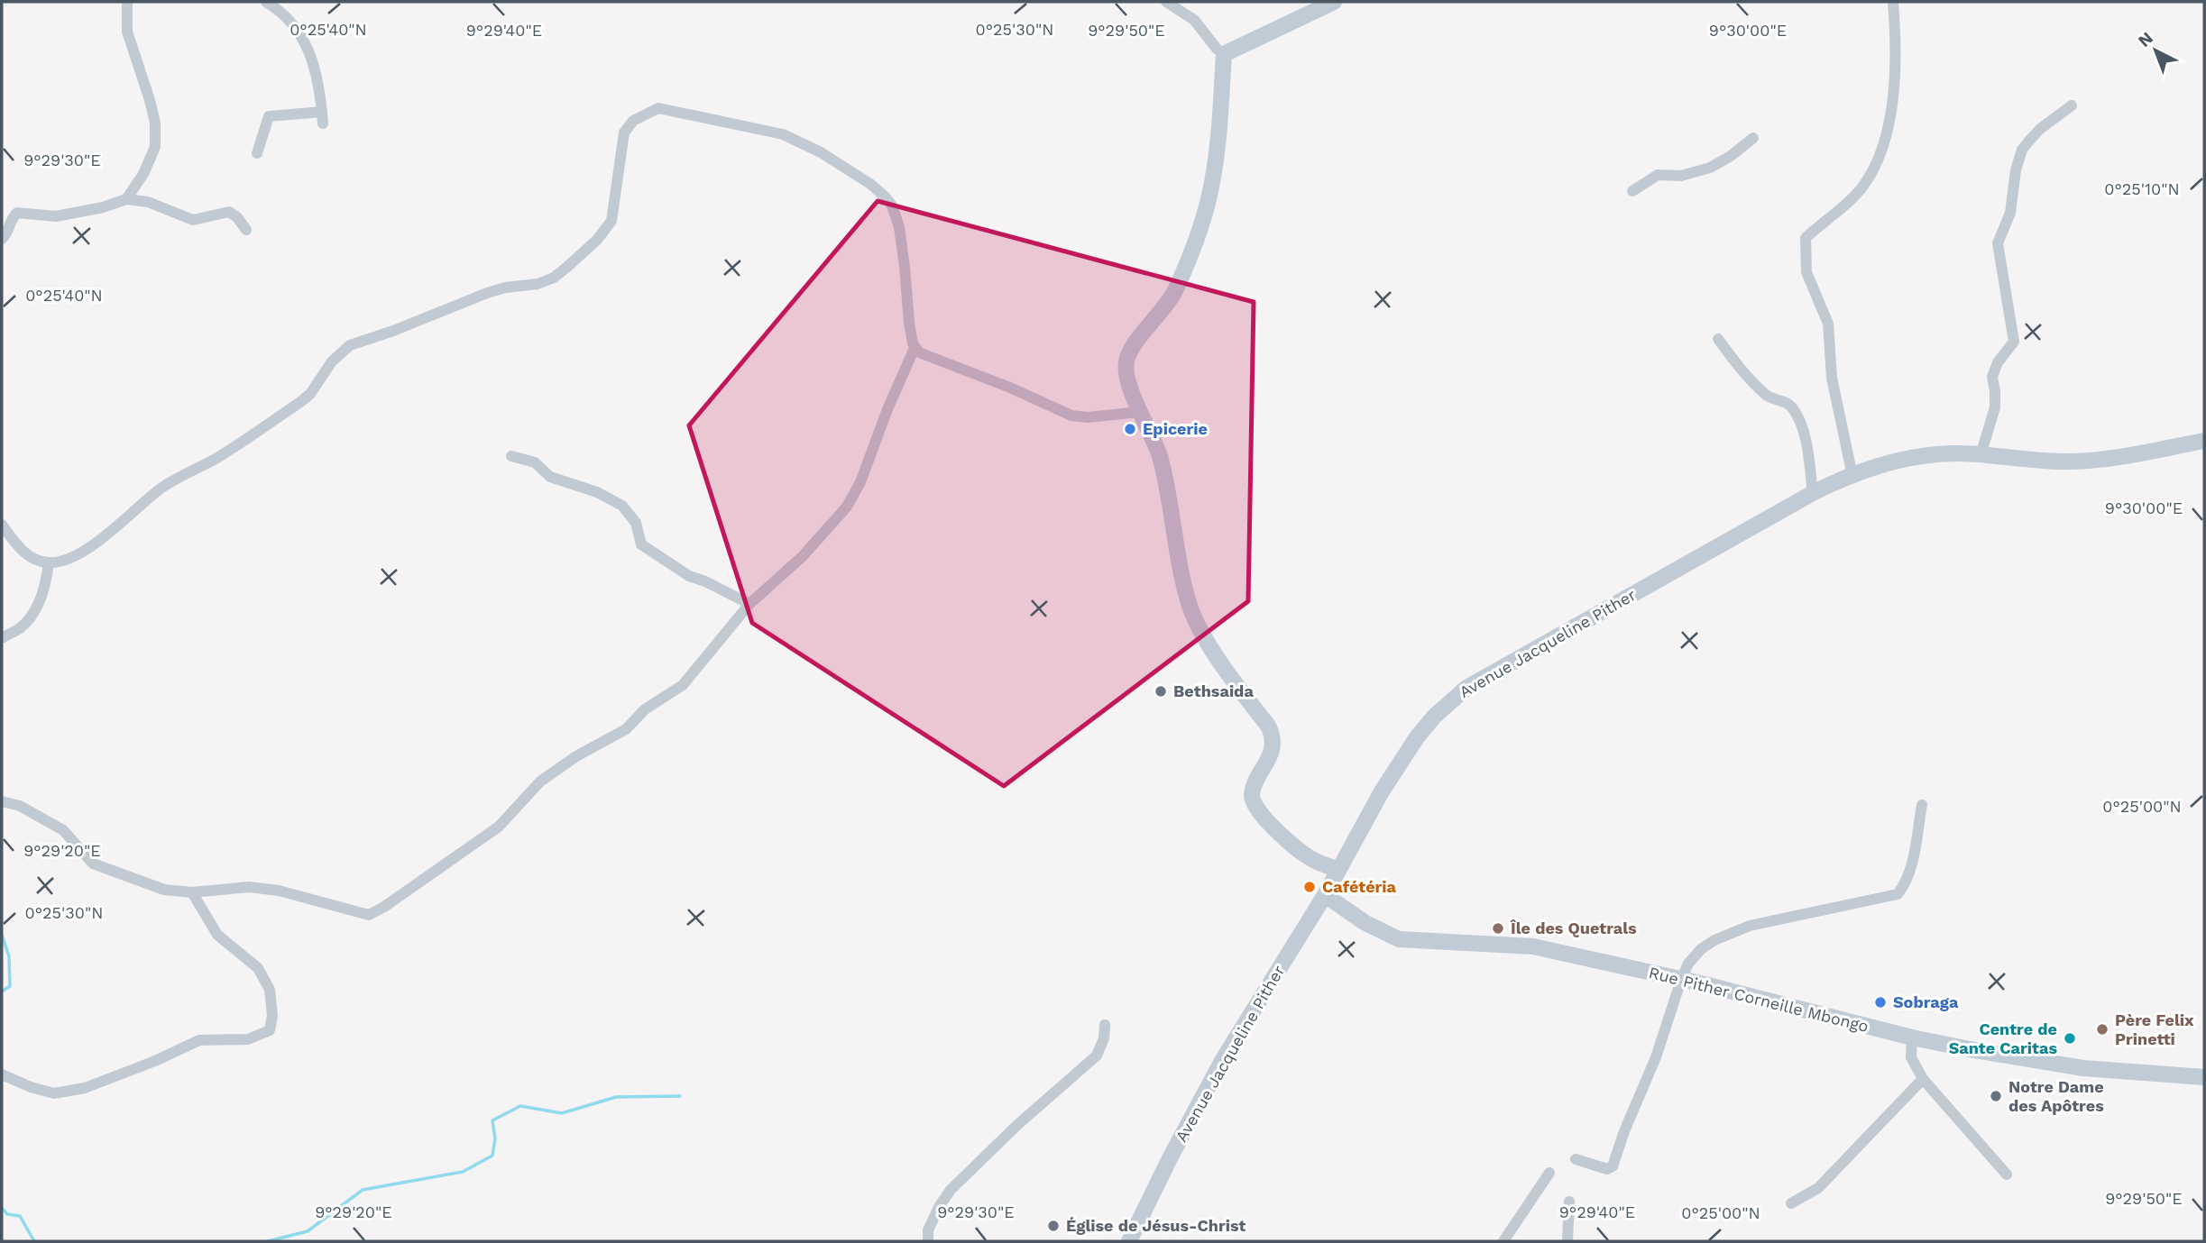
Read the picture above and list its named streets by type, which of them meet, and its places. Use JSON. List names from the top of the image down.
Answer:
{
  "streets": {
    "street": ["Avenue Jacqueline Pither", "Rue Pither Corneille Mbongo"]
  },
  "crossings": [
    ["Avenue Jacqueline Pither", "Rue Pither Corneille Mbongo"]
  ],
  "places": [
    "Epicerie",
    "Bethsaida",
    "Cafétéria",
    "Île des Quetrals",
    "Sobraga",
    "Père Felix Prinetti",
    "Centre de Sante Caritas",
    "Notre Dame des Apôtres",
    "Église de Jésus-Christ"
  ],
  "north": "top left",
  "coordinates": [
    "0°25'40\"N",
    "0°25'30\"N",
    "9°29'50\"E",
    "9°29'40\"E",
    "9°30'00\"E",
    "9°29'30\"E",
    "0°25'10\"N",
    "0°25'00\"N",
    "9°29'20\"E"
  ]
}
